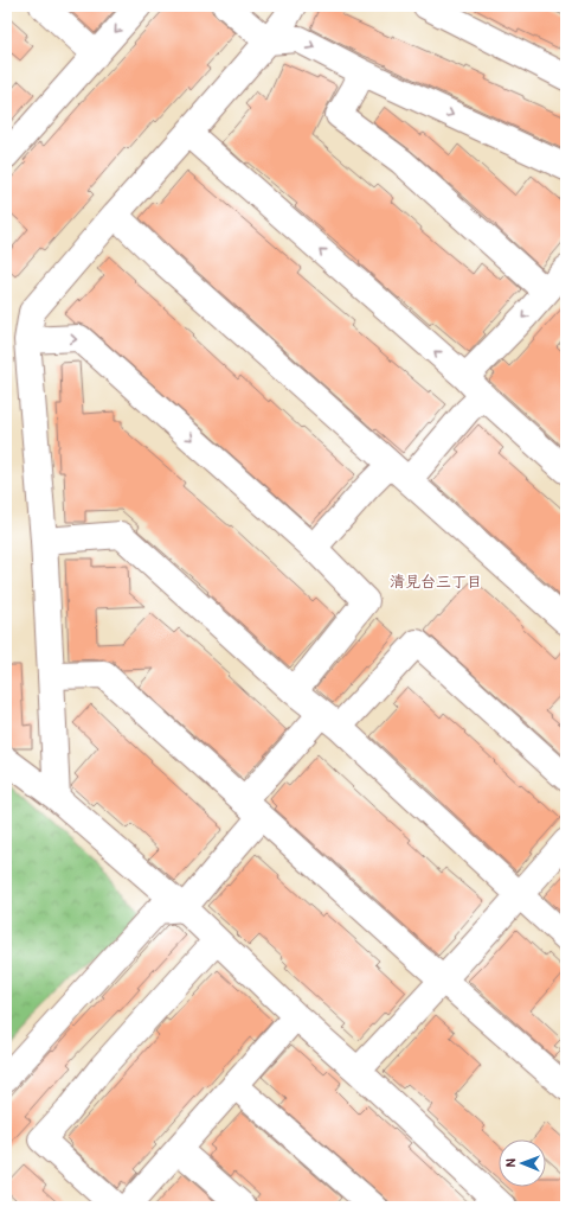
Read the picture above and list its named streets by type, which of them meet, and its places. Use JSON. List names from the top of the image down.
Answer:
{
  "districts": ["清見台三丁目"],
  "north": "left"
}
